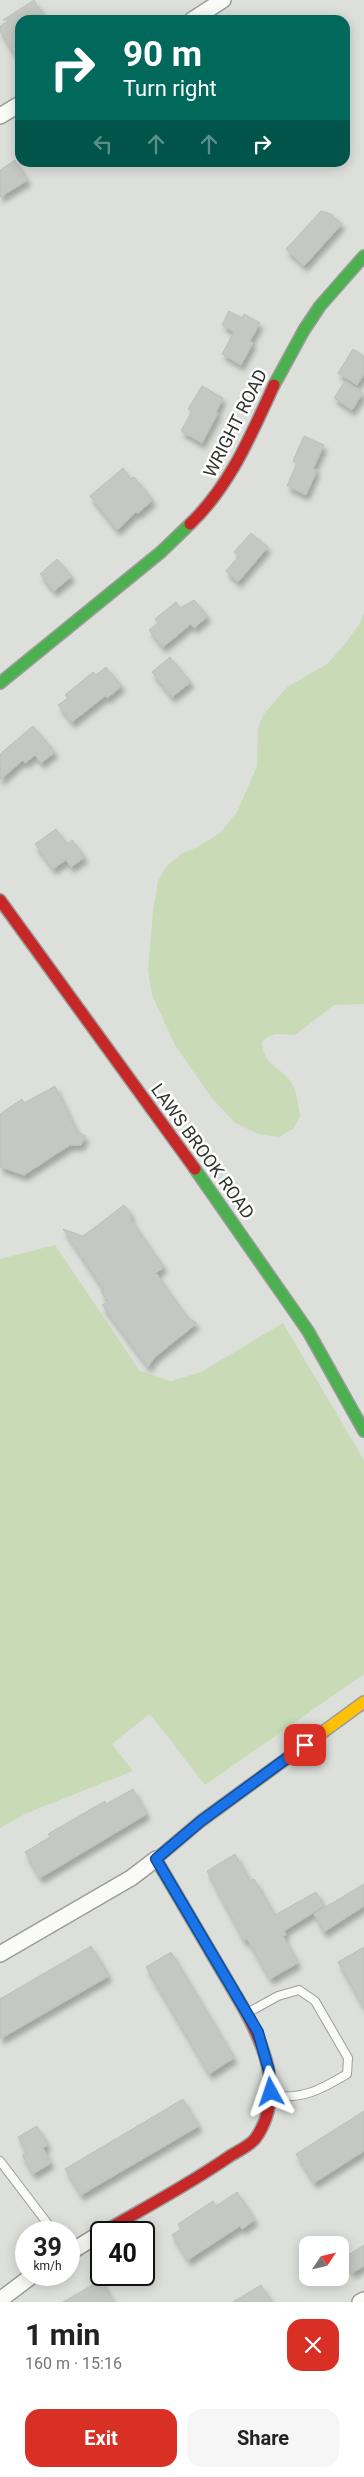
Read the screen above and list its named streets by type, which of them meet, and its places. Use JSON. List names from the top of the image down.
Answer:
{
  "streets": {
    "street": ["WRIGHT ROAD", "LAWS BROOK ROAD"]
  },
  "north": "top right",
  "page": {
    "turn": ["90 m", "Turn right"],
    "speed": "39 km/h",
    "limit": "40",
    "heading": ["1 min", "160 m · 15:16"],
    "buttons": ["Exit", "Share"]
  }
}
